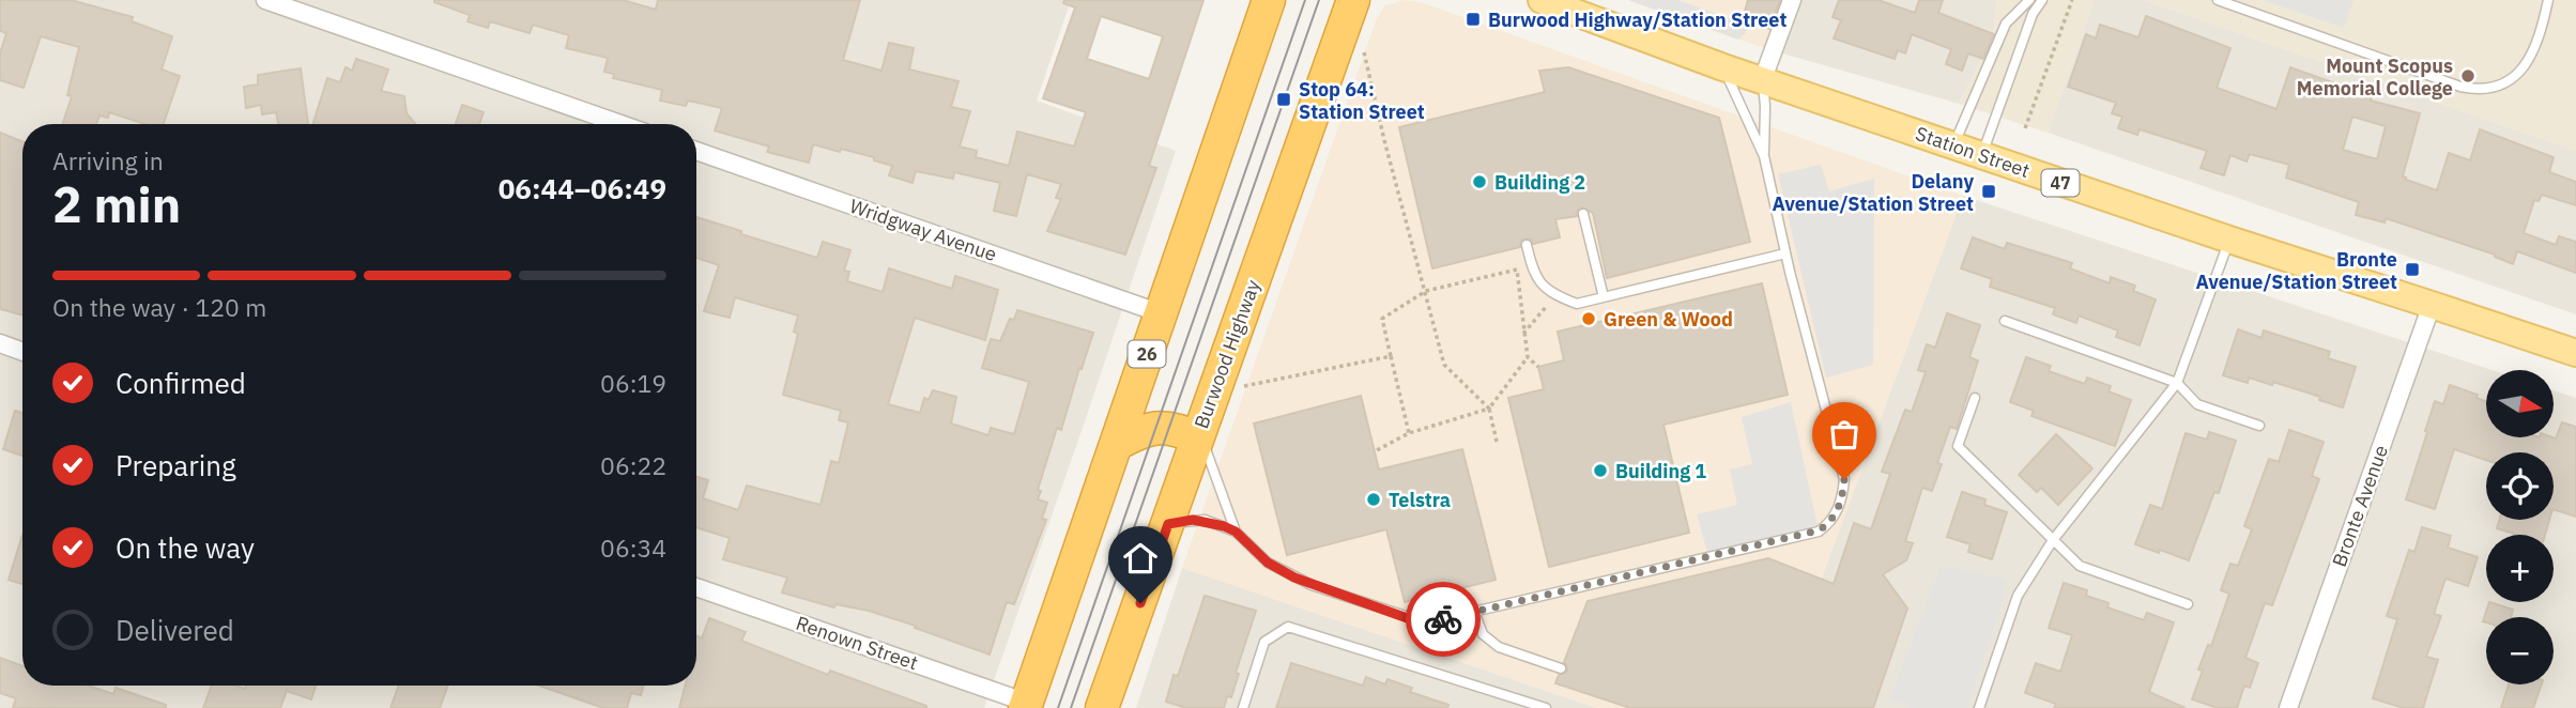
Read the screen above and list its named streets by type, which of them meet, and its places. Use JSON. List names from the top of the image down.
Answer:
{
  "streets": {
    "highway": ["26", "Burwood Highway"],
    "main road": ["Station Street", "47"],
    "street": ["Wridgway Avenue", "Bronte Avenue", "Renown Street"]
  },
  "crossings": [
    ["Station Street", "Bronte Avenue"],
    ["Wridgway Avenue", "26"],
    ["26", "Renown Street"]
  ],
  "places": {
    "transit": [
      "Burwood Highway/Station Street",
      "Stop 64: Station Street",
      "Delany Avenue/Station Street",
      "Bronte Avenue/Station Street"
    ],
    "other": [
      "Mount Scopus Memorial College",
      "Building 2",
      "Green & Wood",
      "Building 1",
      "Telstra"
    ]
  },
  "north": "right",
  "page": {
    "heading": ["2 min", "Arriving in", "06:44–06:49"],
    "bar": "On the way · 120 m",
    "list": [
      ["Confirmed", "06:19"],
      ["Preparing", "06:22"],
      ["On the way", "06:34"],
      "Delivered"
    ],
    "map_buttons": ["+", "−"]
  }
}
